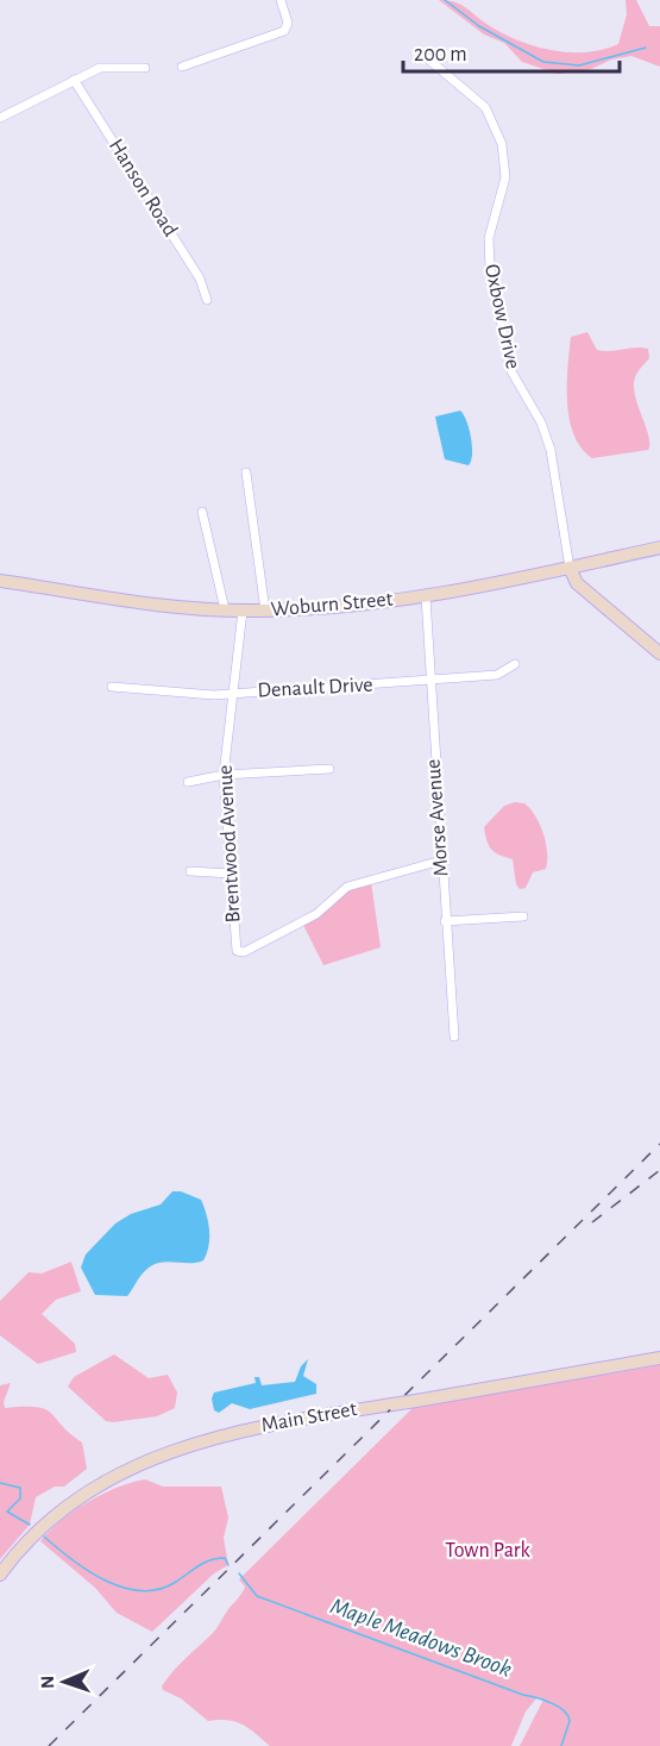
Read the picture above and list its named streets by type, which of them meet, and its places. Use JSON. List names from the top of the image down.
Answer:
{
  "streets": {
    "main road": ["Woburn Street", "Main Street"],
    "street": [
      "Hanson Road",
      "Oxbow Drive",
      "Denault Drive",
      "Morse Avenue",
      "Brentwood Avenue"
    ]
  },
  "crossings": [
    ["Oxbow Drive", "Woburn Street"],
    ["Woburn Street", "Morse Avenue"],
    ["Woburn Street", "Brentwood Avenue"],
    ["Denault Drive", "Morse Avenue"],
    ["Denault Drive", "Brentwood Avenue"],
    ["Morse Avenue", "Brentwood Avenue"]
  ],
  "water": ["Maple Meadows Brook"],
  "parks": ["Town Park"],
  "scale_bar": "200 m",
  "north": "left"
}
